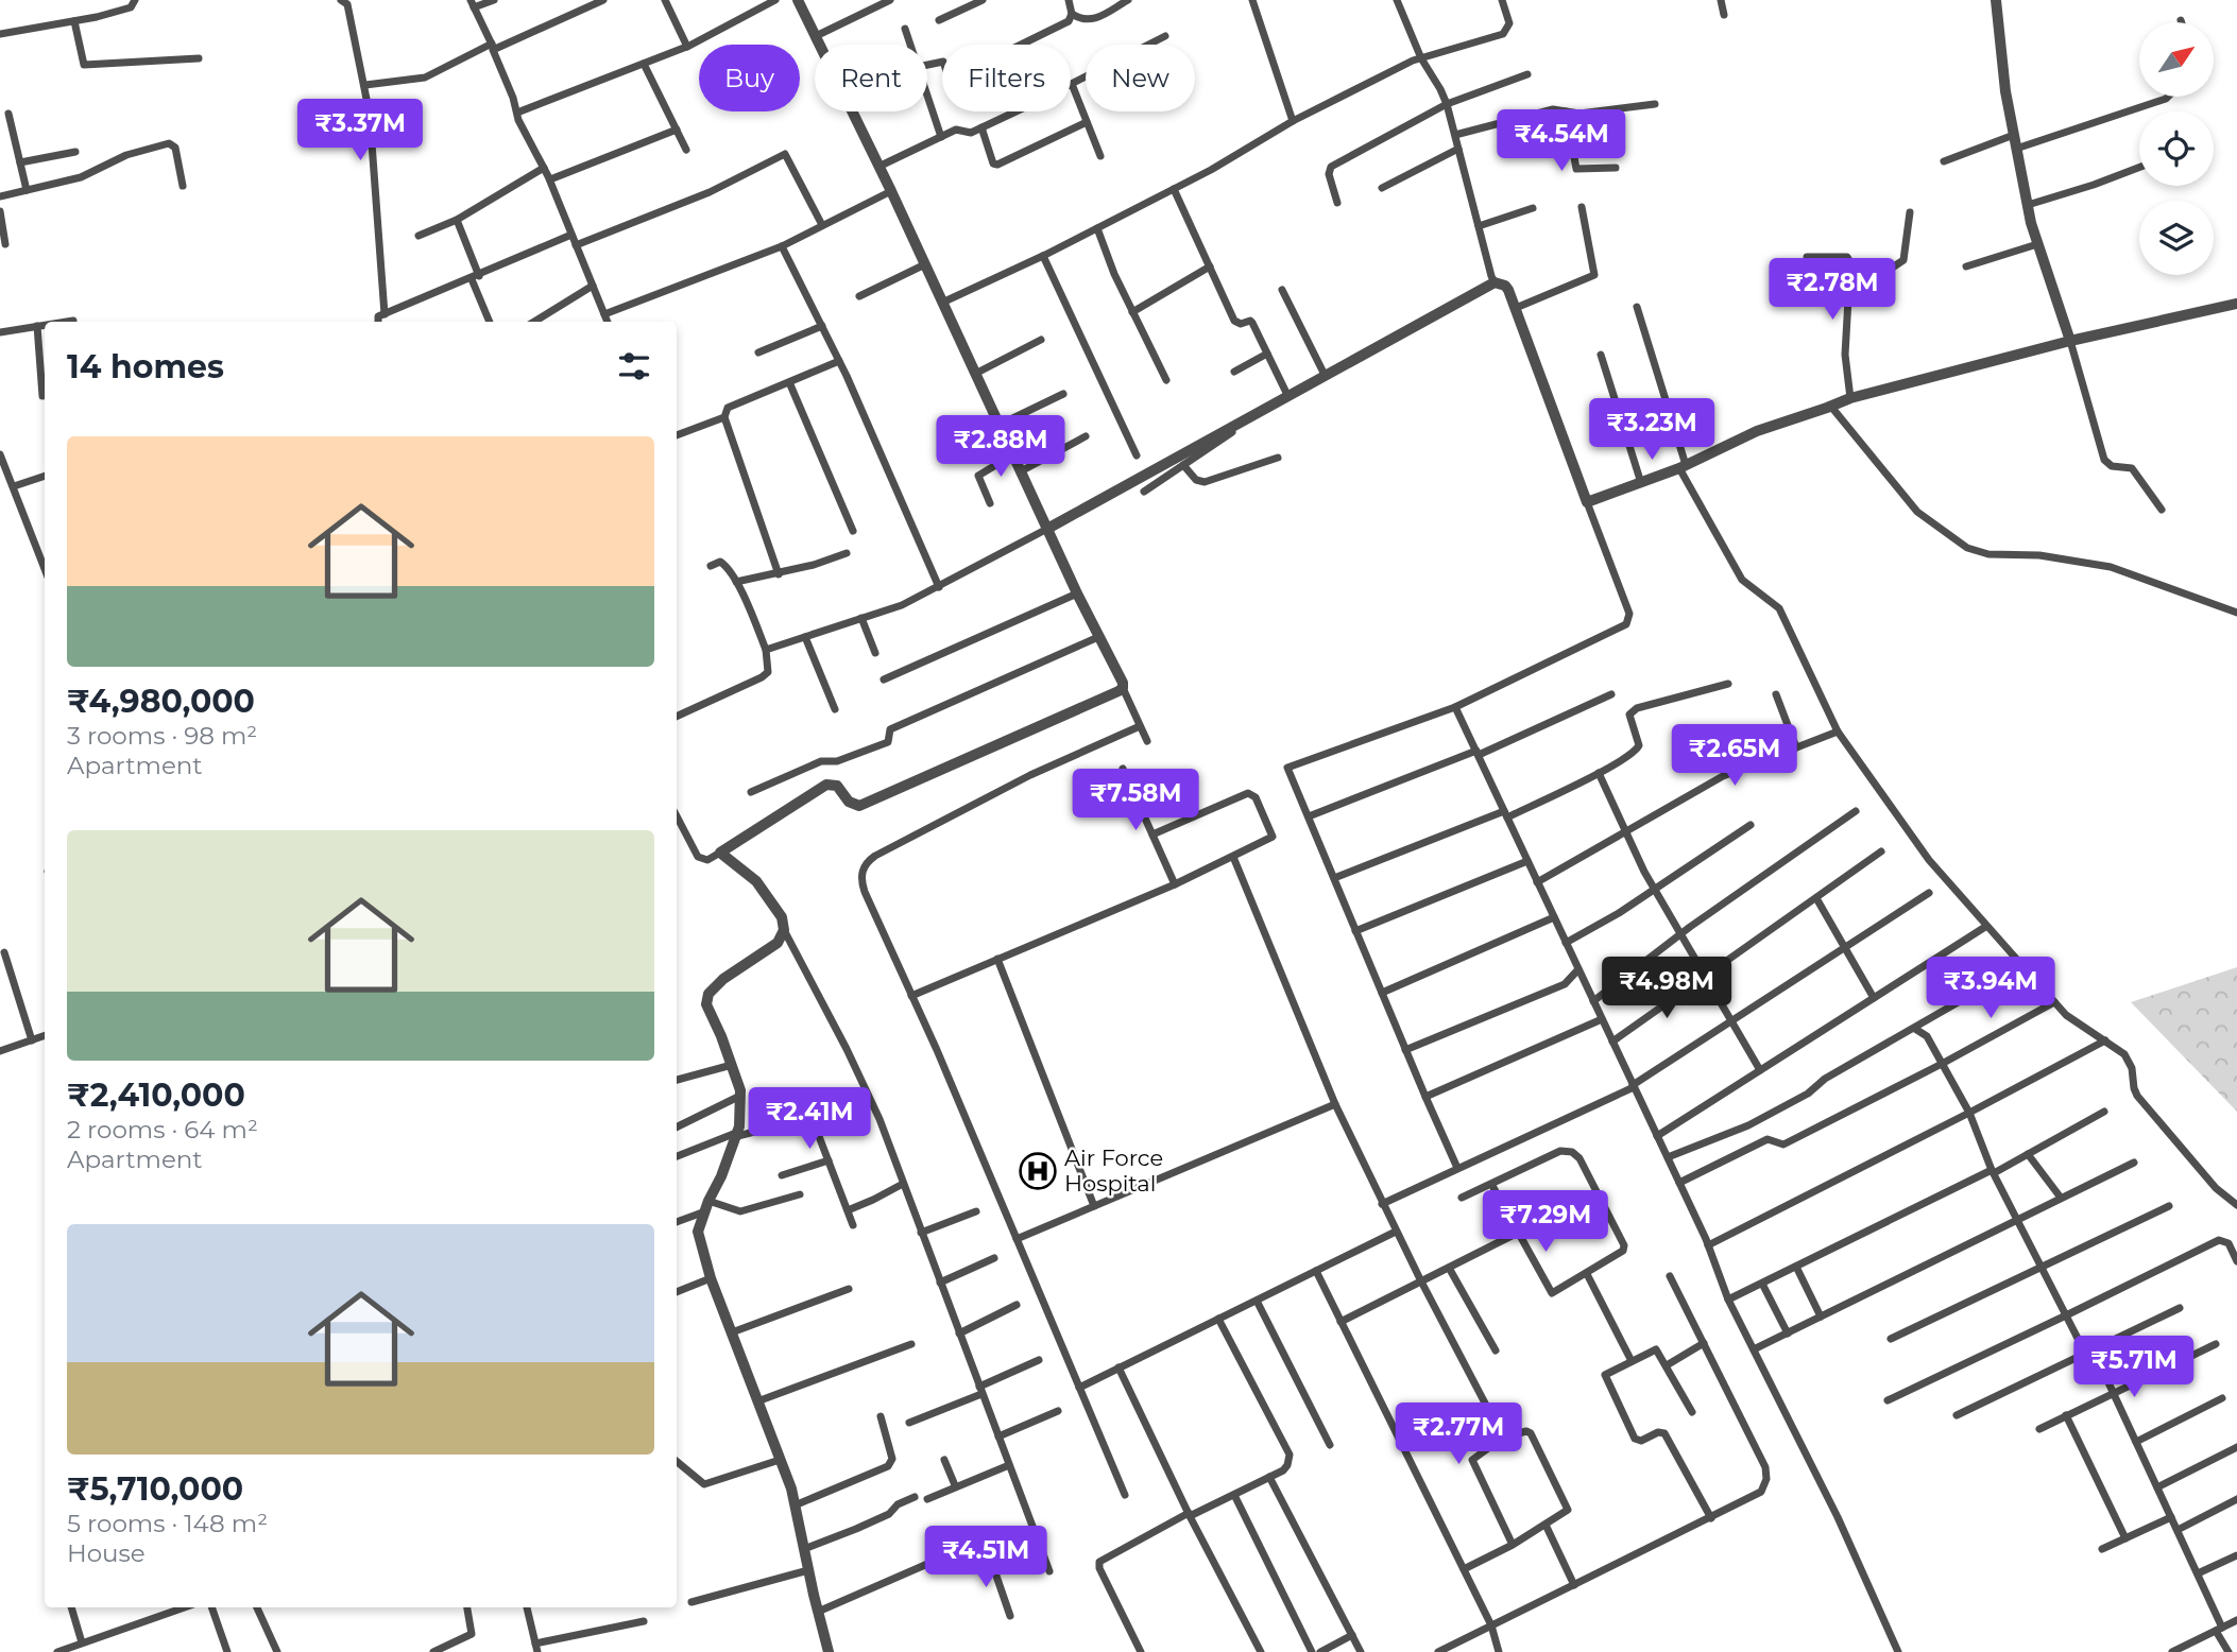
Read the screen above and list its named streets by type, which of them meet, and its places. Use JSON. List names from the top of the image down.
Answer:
{
  "places": {
    "hospital": ["Air Force Hospital"]
  },
  "north": "top right",
  "page": {
    "chip": [
      "Buy",
      "Rent",
      "Filters",
      "New"
    ],
    "price": [
      "₹3.37M",
      "₹4.54M",
      "₹2.78M",
      "₹3.23M",
      "₹2.88M",
      "₹2.65M",
      "₹7.58M",
      "₹4.98M",
      "₹3.94M",
      "₹2.41M",
      "₹7.29M",
      "₹5.71M",
      "₹2.77M",
      "₹4.51M"
    ],
    "heading": "14 homes",
    "list": [
      {
        "name": "₹4,980,000",
        "note": "3 rooms · 98 m² · Apartment"
      },
      {
        "name": "₹2,410,000",
        "note": "2 rooms · 64 m² · Apartment"
      },
      {
        "name": "₹5,710,000",
        "note": "5 rooms · 148 m² · House"
      }
    ]
  }
}
